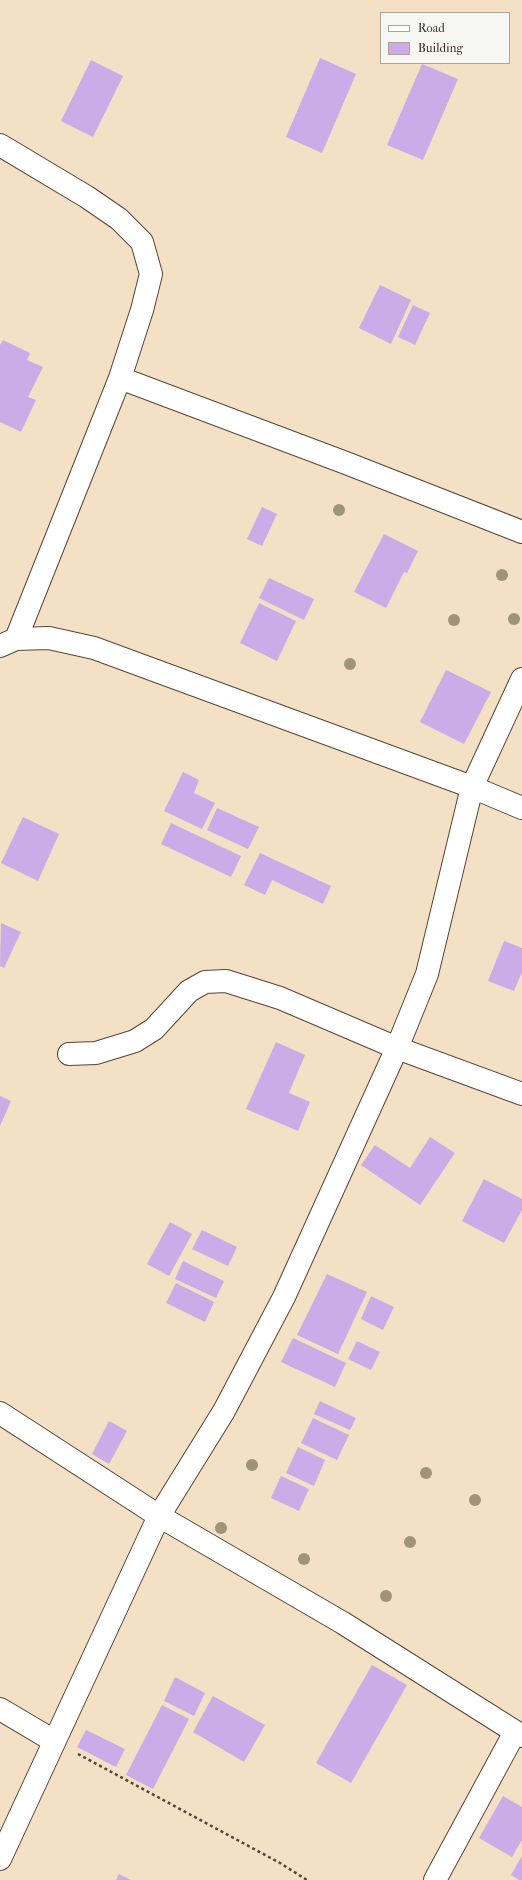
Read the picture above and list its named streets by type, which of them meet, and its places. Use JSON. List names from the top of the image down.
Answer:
{
  "legend": ["Road", "Building"]
}
